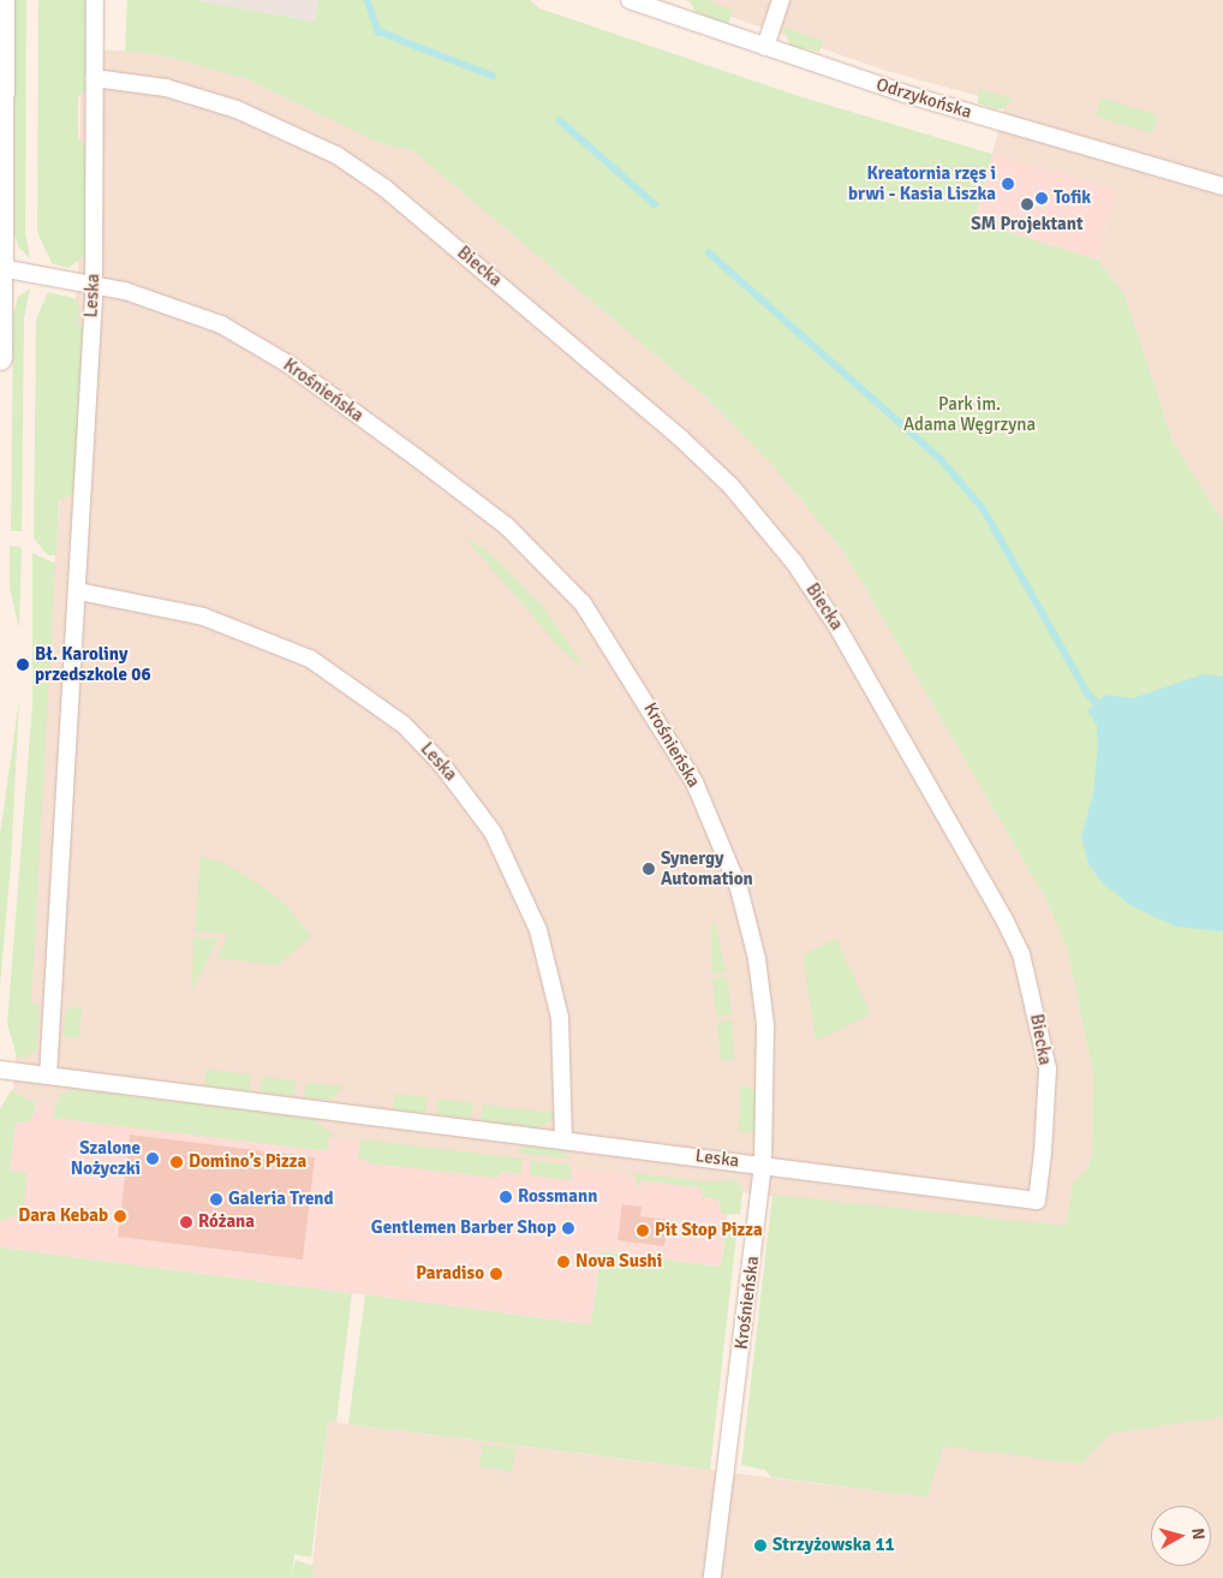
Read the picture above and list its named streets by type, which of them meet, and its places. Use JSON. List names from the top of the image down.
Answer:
{
  "streets": {
    "street": [
      "Odrzykońska",
      "Biecka",
      "Leska",
      "Krośnieńska"
    ]
  },
  "crossings": [
    ["Biecka", "Leska"],
    ["Biecka", "Krośnieńska"],
    ["Leska", "Krośnieńska"]
  ],
  "parks": ["Park im. Adama Węgrzyna"],
  "places": [
    "Kreatornia rzęs i brwi - Kasia Liszka",
    "Tofik",
    "SM Projektant",
    "Bł. Karoliny przedszkole 06",
    "Synergy Automation",
    "Szalone Nożyczki",
    "Domino’s Pizza",
    "Rossmann",
    "Galeria Trend",
    "Dara Kebab",
    "Różana",
    "Gentlemen Barber Shop",
    "Pit Stop Pizza",
    "Nova Sushi",
    "Paradiso",
    "Strzyżowska 11"
  ],
  "north": "right"
}
